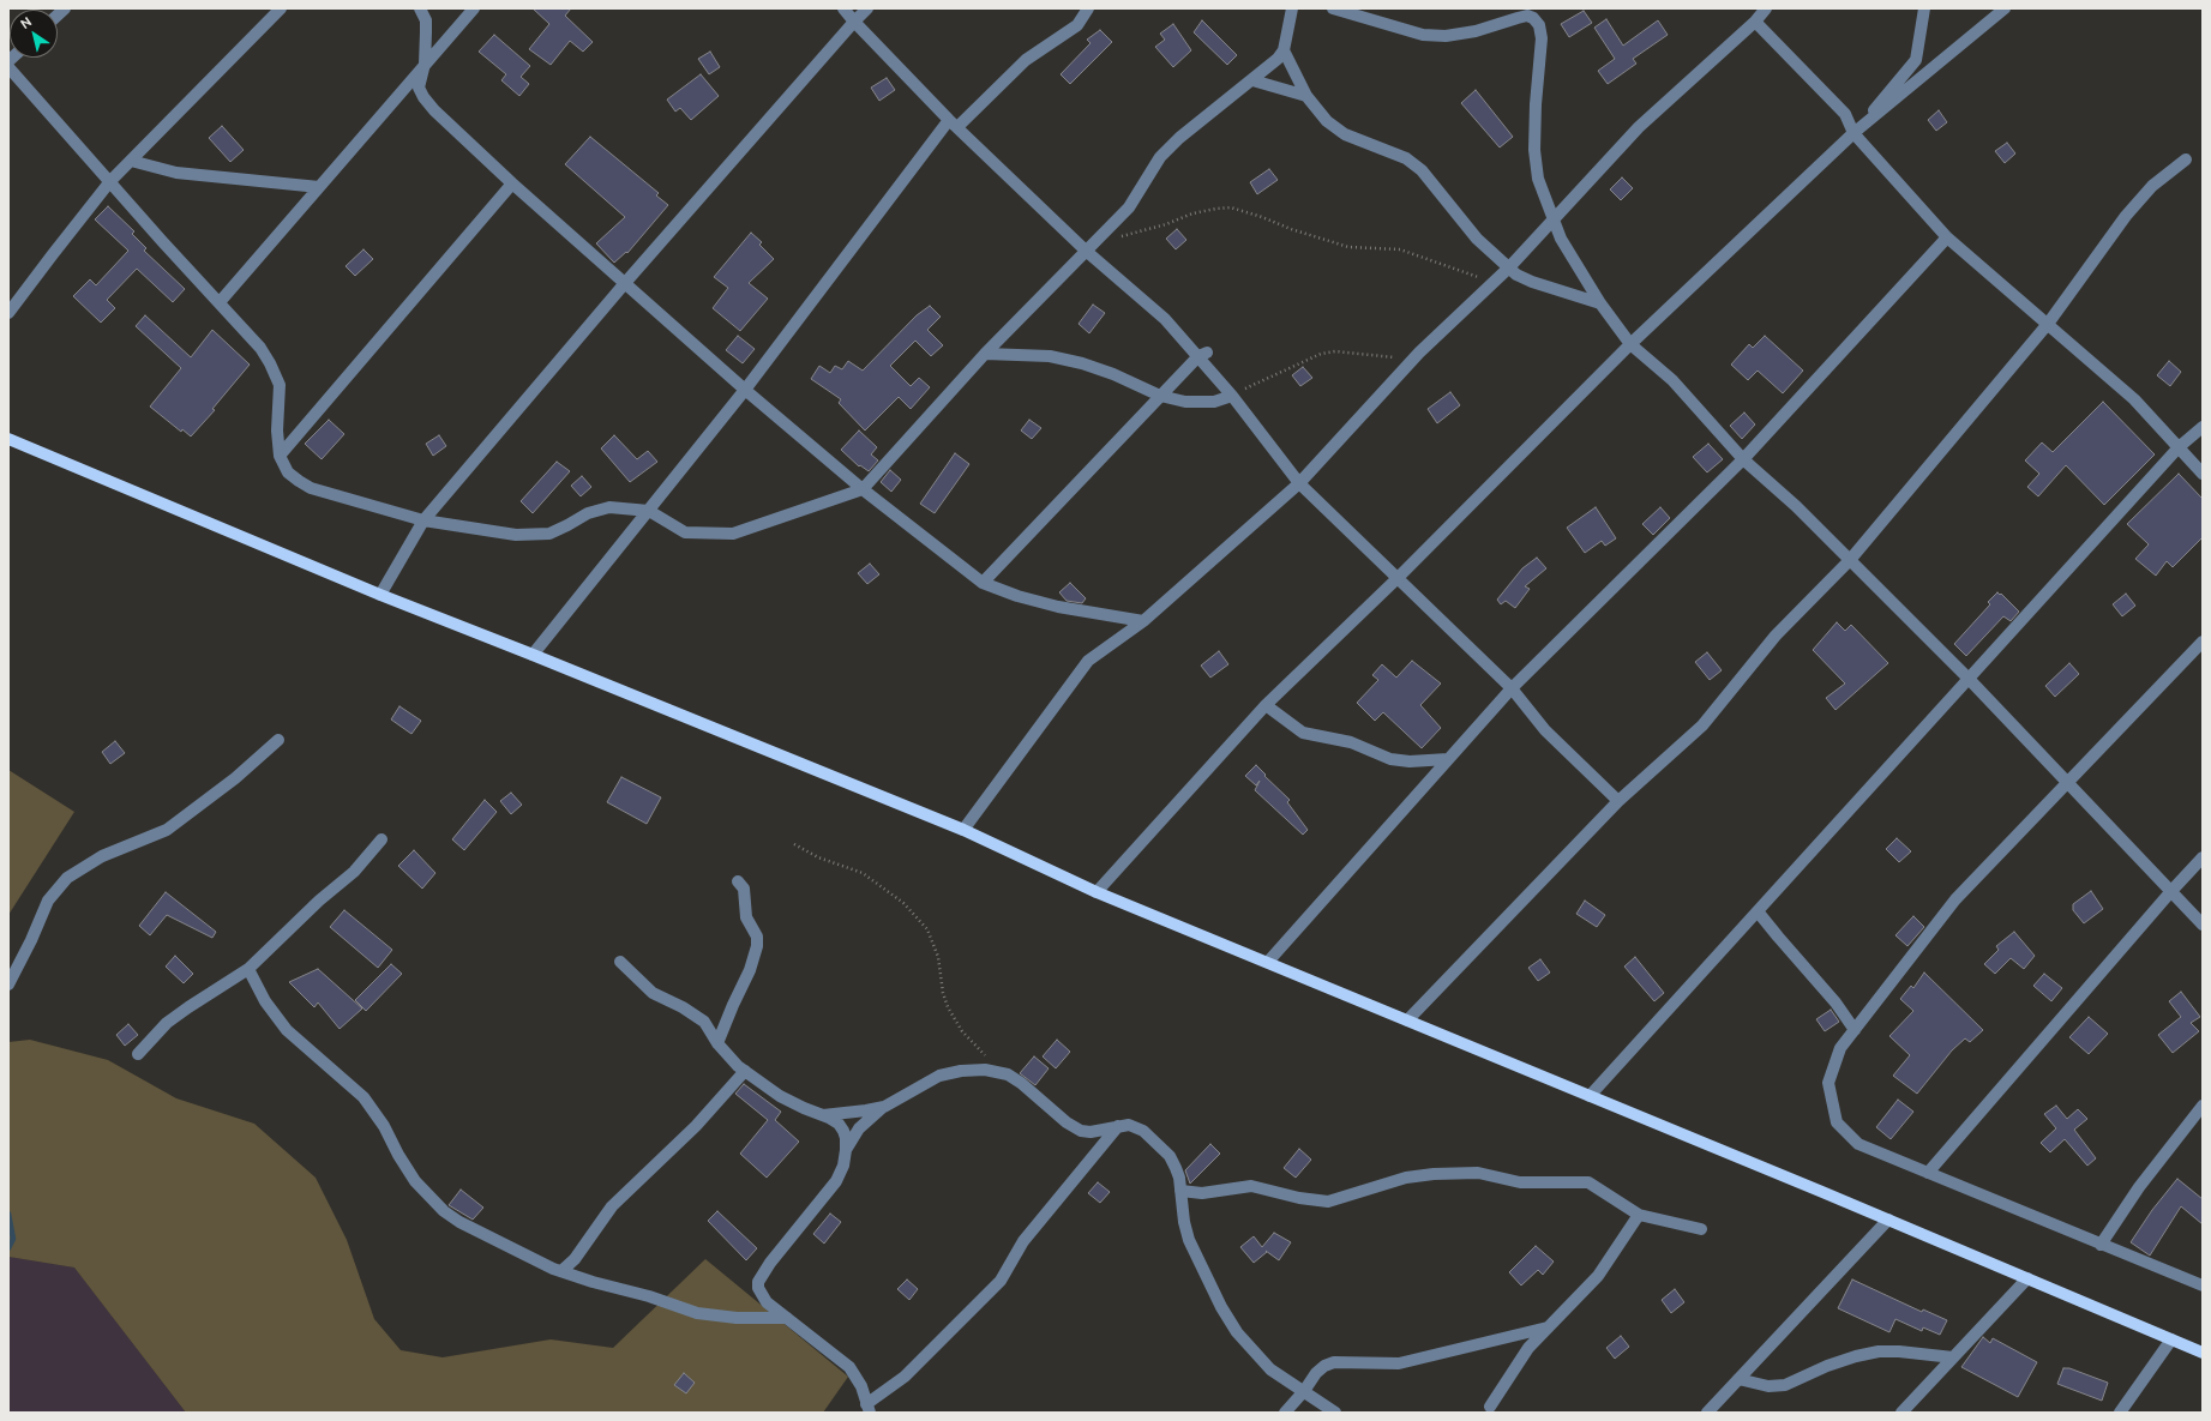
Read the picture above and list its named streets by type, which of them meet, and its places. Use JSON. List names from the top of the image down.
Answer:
{
  "north": "top left"
}
